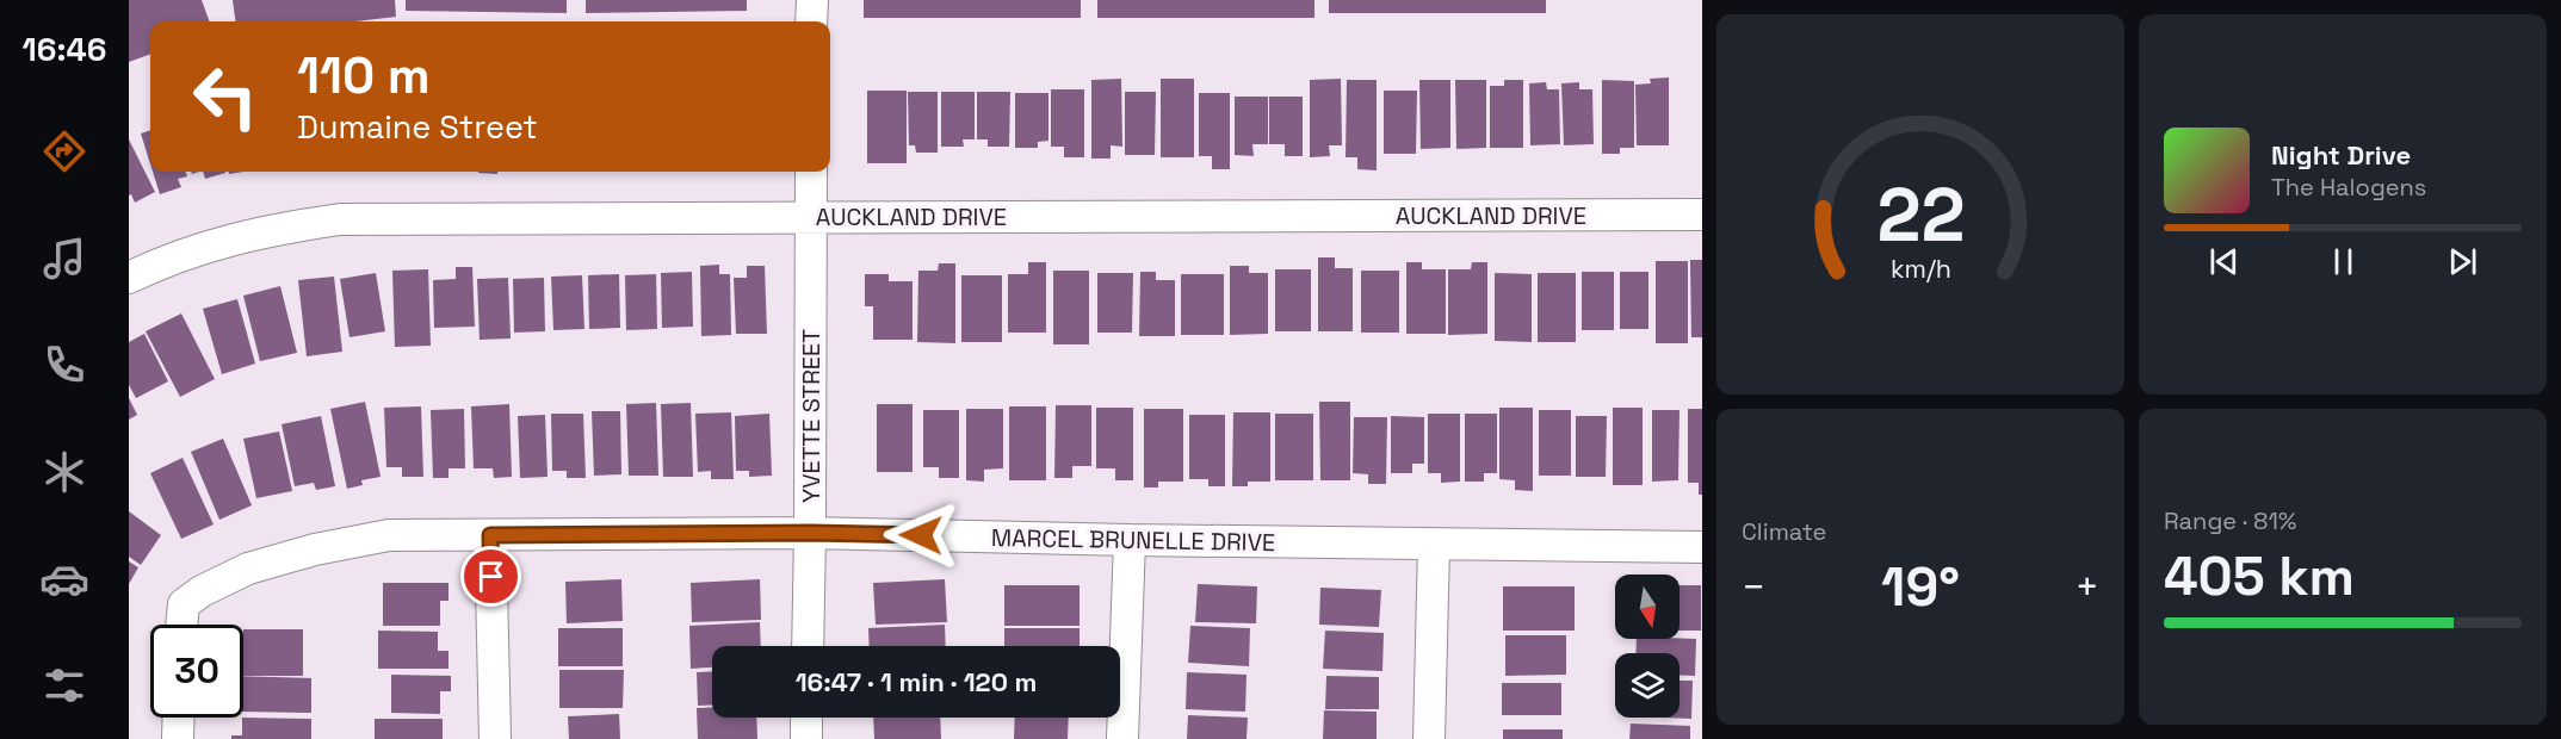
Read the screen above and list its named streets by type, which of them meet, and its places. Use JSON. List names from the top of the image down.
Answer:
{
  "streets": {
    "street": ["AUCKLAND DRIVE", "YVETTE STREET", "MARCEL BRUNELLE DRIVE"]
  },
  "crossings": [
    ["AUCKLAND DRIVE", "YVETTE STREET"],
    ["YVETTE STREET", "MARCEL BRUNELLE DRIVE"]
  ],
  "north": "bottom",
  "page": {
    "tabs": "16:46",
    "turn": ["110 m", "Dumaine Street"],
    "song": ["Night Drive", "The Halogens"],
    "tile": [
      "Climate",
      ["Range · 81%", "405 km"]
    ],
    "heat": ["−", "19°", "+"],
    "limit": "30",
    "trip": "16:47 · 1 min · 120 m",
    "gauge": ["22", "km/h"]
  }
}
